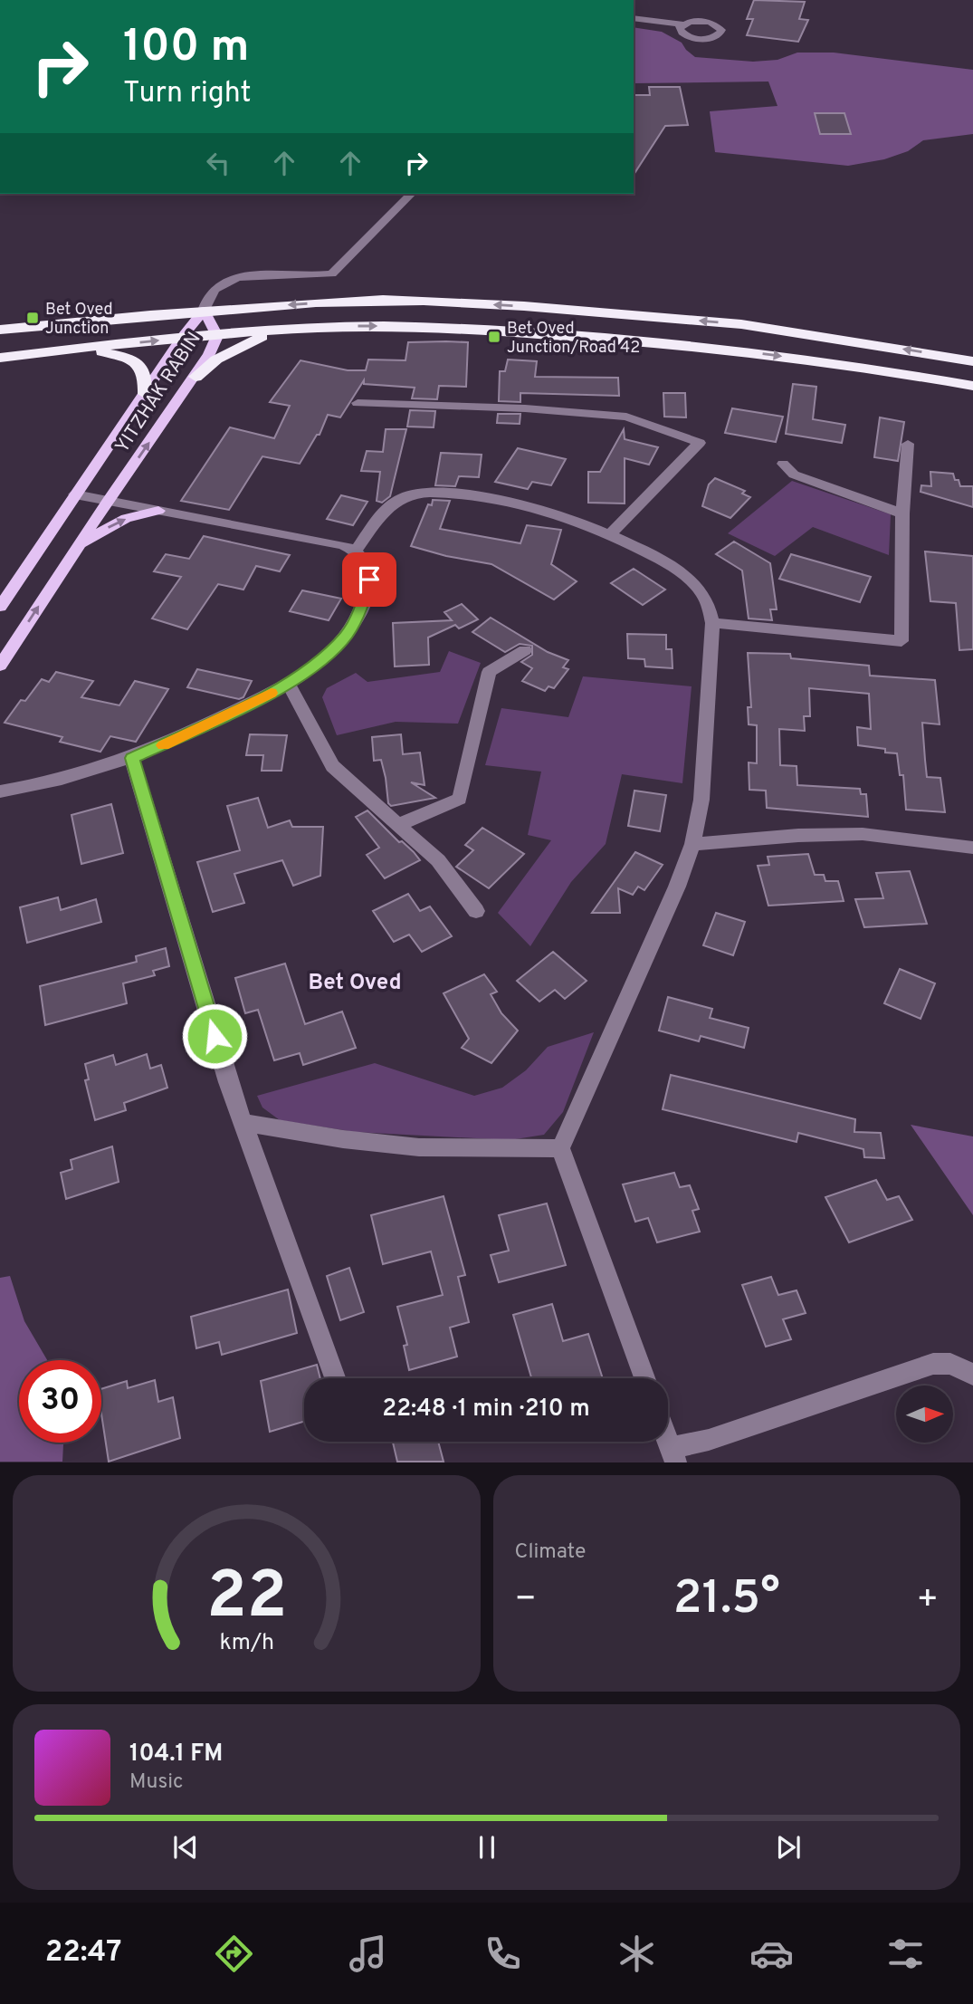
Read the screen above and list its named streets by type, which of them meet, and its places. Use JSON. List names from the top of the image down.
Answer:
{
  "streets": {
    "main road": ["YITZHAK RABIN"]
  },
  "districts": ["Bet Oved"],
  "places": {
    "transit": ["Bet Oved Junction", "Bet Oved Junction/Road 42"]
  },
  "north": "right",
  "page": {
    "turn": ["100 m", "Turn right"],
    "limit": "30",
    "trip": "22:48 · 1 min · 210 m",
    "tile": "Climate",
    "heat": ["−", "21.5°", "+"],
    "song": ["104.1 FM", "Music"],
    "tabs": "22:47",
    "gauge": ["22", "km/h"]
  }
}
